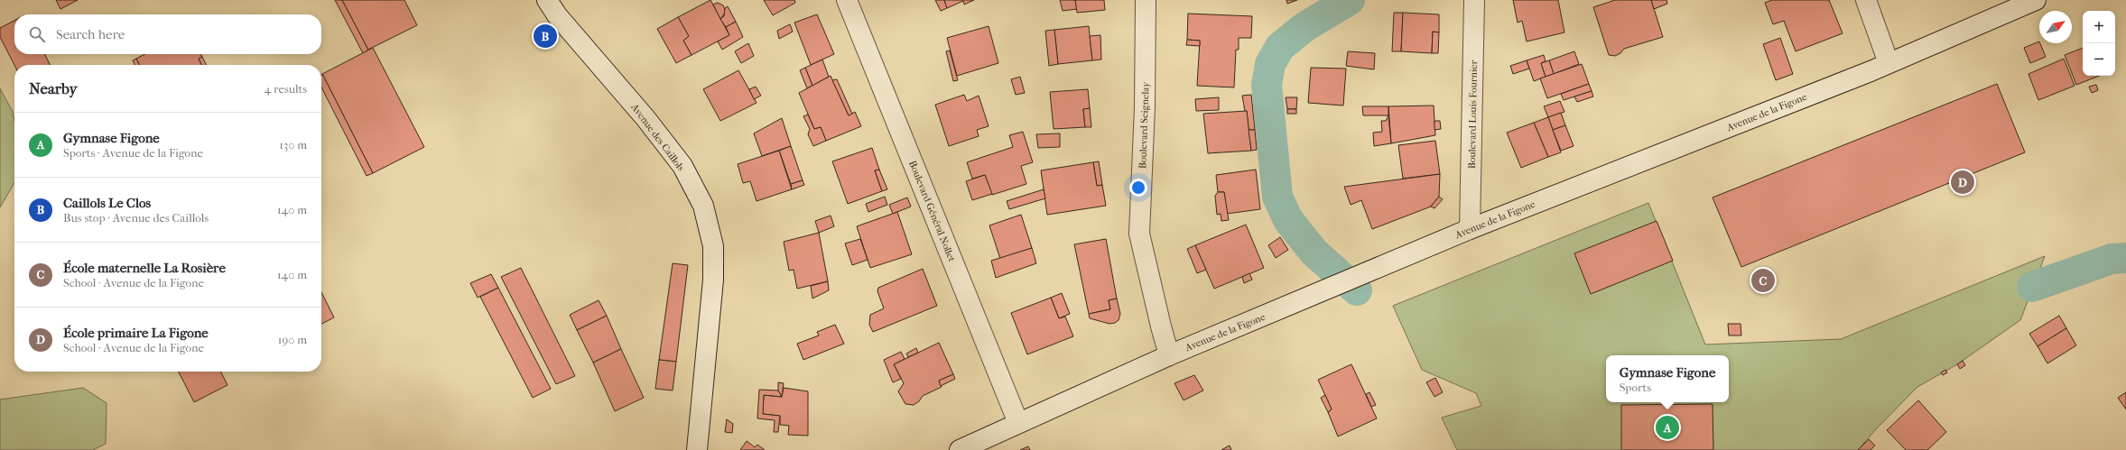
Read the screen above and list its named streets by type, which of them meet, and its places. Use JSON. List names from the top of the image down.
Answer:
{
  "streets": {
    "street": [
      "Avenue de la Figone",
      "Boulevard Louis Fournier",
      "Boulevard Seignelay",
      "Avenue des Caillols",
      "Boulevard Général Nollet"
    ]
  },
  "crossings": [
    ["Avenue de la Figone", "Boulevard Louis Fournier"],
    ["Avenue de la Figone", "Boulevard Seignelay"],
    ["Avenue de la Figone", "Boulevard Général Nollet"]
  ],
  "north": "top right",
  "page": {
    "map_buttons": ["+", "−"],
    "search": "Search here",
    "pins": [
      "B",
      "D",
      "C",
      "A"
    ],
    "heading": ["Nearby", "4 results"],
    "list": [
      {
        "mark": "A",
        "name": "Gymnase Figone",
        "note": "Sports · Avenue de la Figone",
        "value": "130 m"
      },
      {
        "mark": "B",
        "name": "Caillols Le Clos",
        "note": "Bus stop · Avenue des Caillols",
        "value": "140 m"
      },
      {
        "mark": "C",
        "name": "École maternelle La Rosière",
        "note": "School · Avenue de la Figone",
        "value": "140 m"
      },
      {
        "mark": "D",
        "name": "École primaire La Figone",
        "note": "School · Avenue de la Figone",
        "value": "190 m"
      }
    ],
    "popup": ["Gymnase Figone", "Sports"]
  }
}
